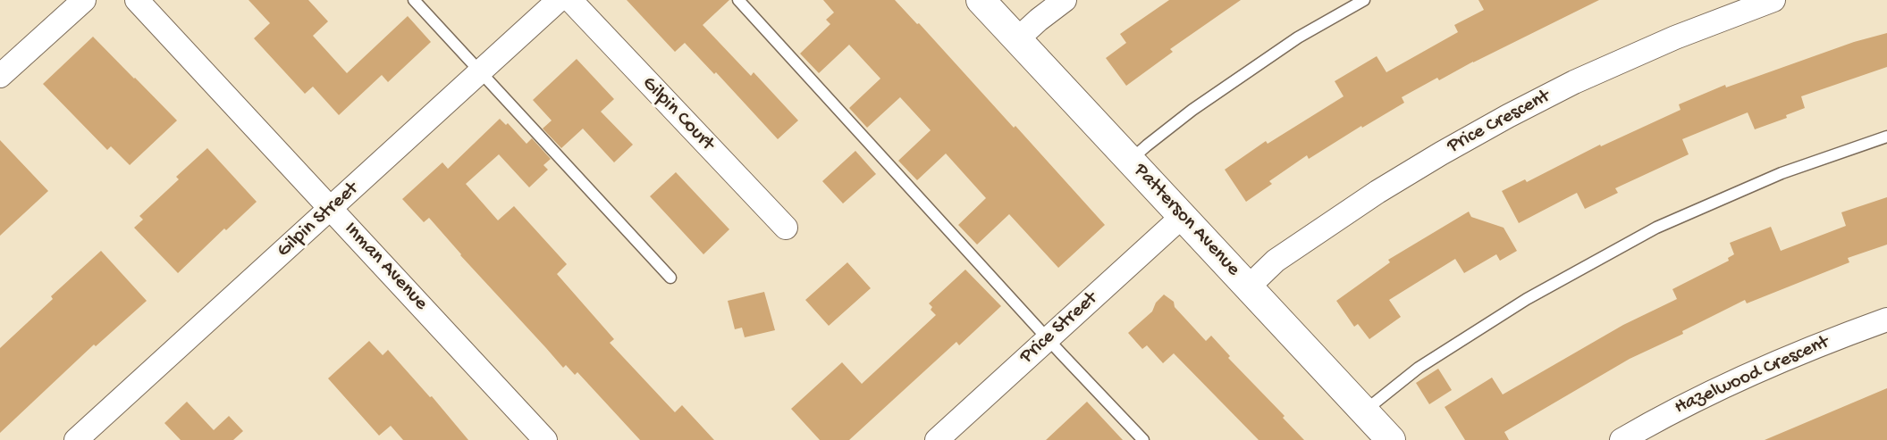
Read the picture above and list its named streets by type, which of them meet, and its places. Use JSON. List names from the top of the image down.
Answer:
{
  "streets": {
    "street": [
      "Gilpin Court",
      "Price Crescent",
      "Gilpin Street",
      "Patterson Avenue",
      "Inman Avenue",
      "Price Street",
      "Hazelwood Crescent"
    ]
  },
  "crossings": [
    ["Price Crescent", "Patterson Avenue"],
    ["Gilpin Street", "Inman Avenue"],
    ["Patterson Avenue", "Price Street"]
  ]
}
